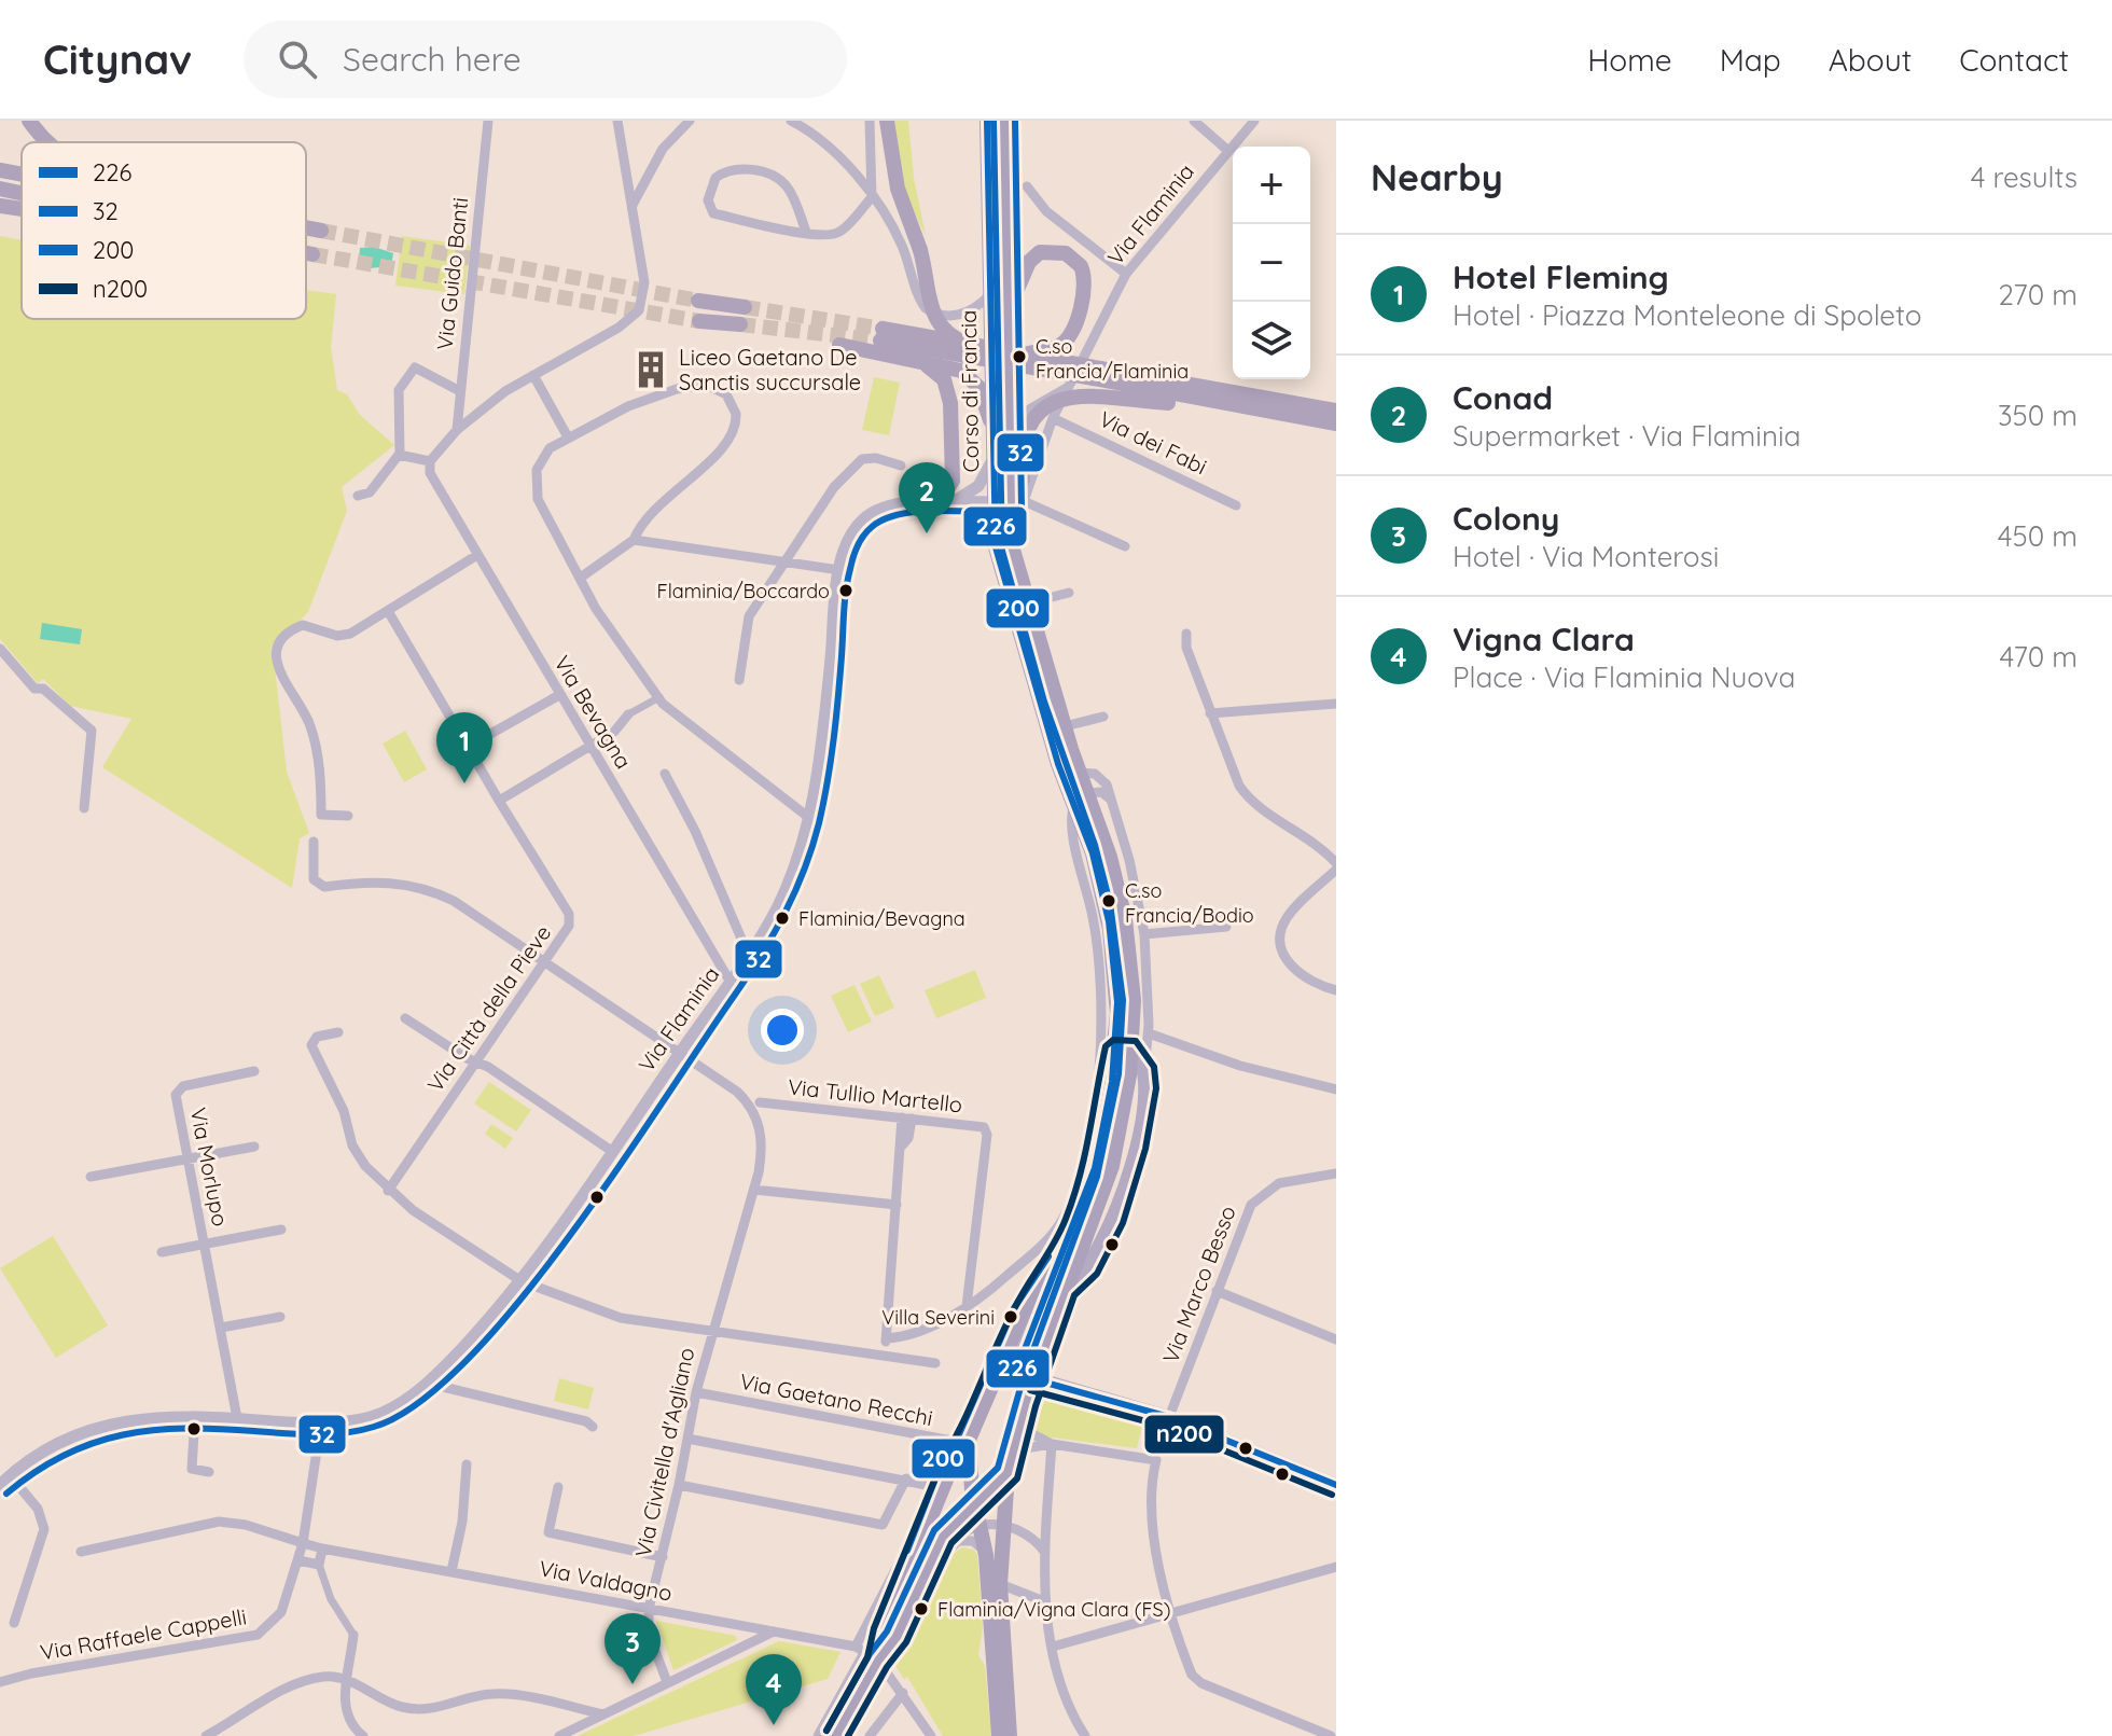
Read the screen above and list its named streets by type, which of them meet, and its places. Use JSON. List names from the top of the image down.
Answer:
{
  "streets": {
    "main road": ["Corso di Francia"],
    "street": [
      "Via Flaminia",
      "Via Guido Banti",
      "Via dei Fabi",
      "Via Bevagna",
      "Via Città della Pieve",
      "Via Tullio Martello",
      "Via Morlupo",
      "Via Marco Besso",
      "Via Gaetano Recchi",
      "Via Civitella d'Agliano",
      "Via Valdagno",
      "Via Raffaele Cappelli"
    ]
  },
  "crossings": [
    ["Via Flaminia", "Corso di Francia"],
    ["Via Flaminia", "Via dei Fabi"],
    ["Via Flaminia", "Via Bevagna"],
    ["Via Flaminia", "Via Morlupo"],
    ["Via Flaminia", "Via Civitella d'Agliano"],
    ["Corso di Francia", "Via Gaetano Recchi"],
    ["Corso di Francia", "Via Valdagno"],
    ["Via Città della Pieve", "Via Civitella d'Agliano"],
    ["Via Gaetano Recchi", "Via Civitella d'Agliano"],
    ["Via Civitella d'Agliano", "Via Valdagno"],
    ["Via Valdagno", "Via Raffaele Cappelli"]
  ],
  "places": {
    "other": [
      "C.so Francia/Flaminia",
      "Flaminia/Boccardo",
      "C.so Francia/Bodio",
      "Flaminia/Bevagna",
      "Villa Severini",
      "Flaminia/Vigna Clara (FS)"
    ],
    "building": ["Liceo Gaetano De Sanctis succursale"]
  },
  "lines": [
    "transit line 226",
    "transit line 32",
    "transit line 200",
    "transit line n200"
  ],
  "legend": [
    "226",
    "32",
    "200",
    "n200"
  ],
  "page": {
    "header": "Citynav",
    "search": "Search here",
    "nav": [
      "Home",
      "Map",
      "About",
      "Contact"
    ],
    "heading": ["Nearby", "4 results"],
    "map_buttons": ["+", "−"],
    "list": [
      {
        "mark": "1",
        "name": "Hotel Fleming",
        "note": "Hotel · Piazza Monteleone di Spoleto",
        "value": "270 m"
      },
      {
        "mark": "2",
        "name": "Conad",
        "note": "Supermarket · Via Flaminia",
        "value": "350 m"
      },
      {
        "mark": "3",
        "name": "Colony",
        "note": "Hotel · Via Monterosi",
        "value": "450 m"
      },
      {
        "mark": "4",
        "name": "Vigna Clara",
        "note": "Place · Via Flaminia Nuova",
        "value": "470 m"
      }
    ],
    "pins": [
      "2",
      "1",
      "3",
      "4"
    ]
  }
}
